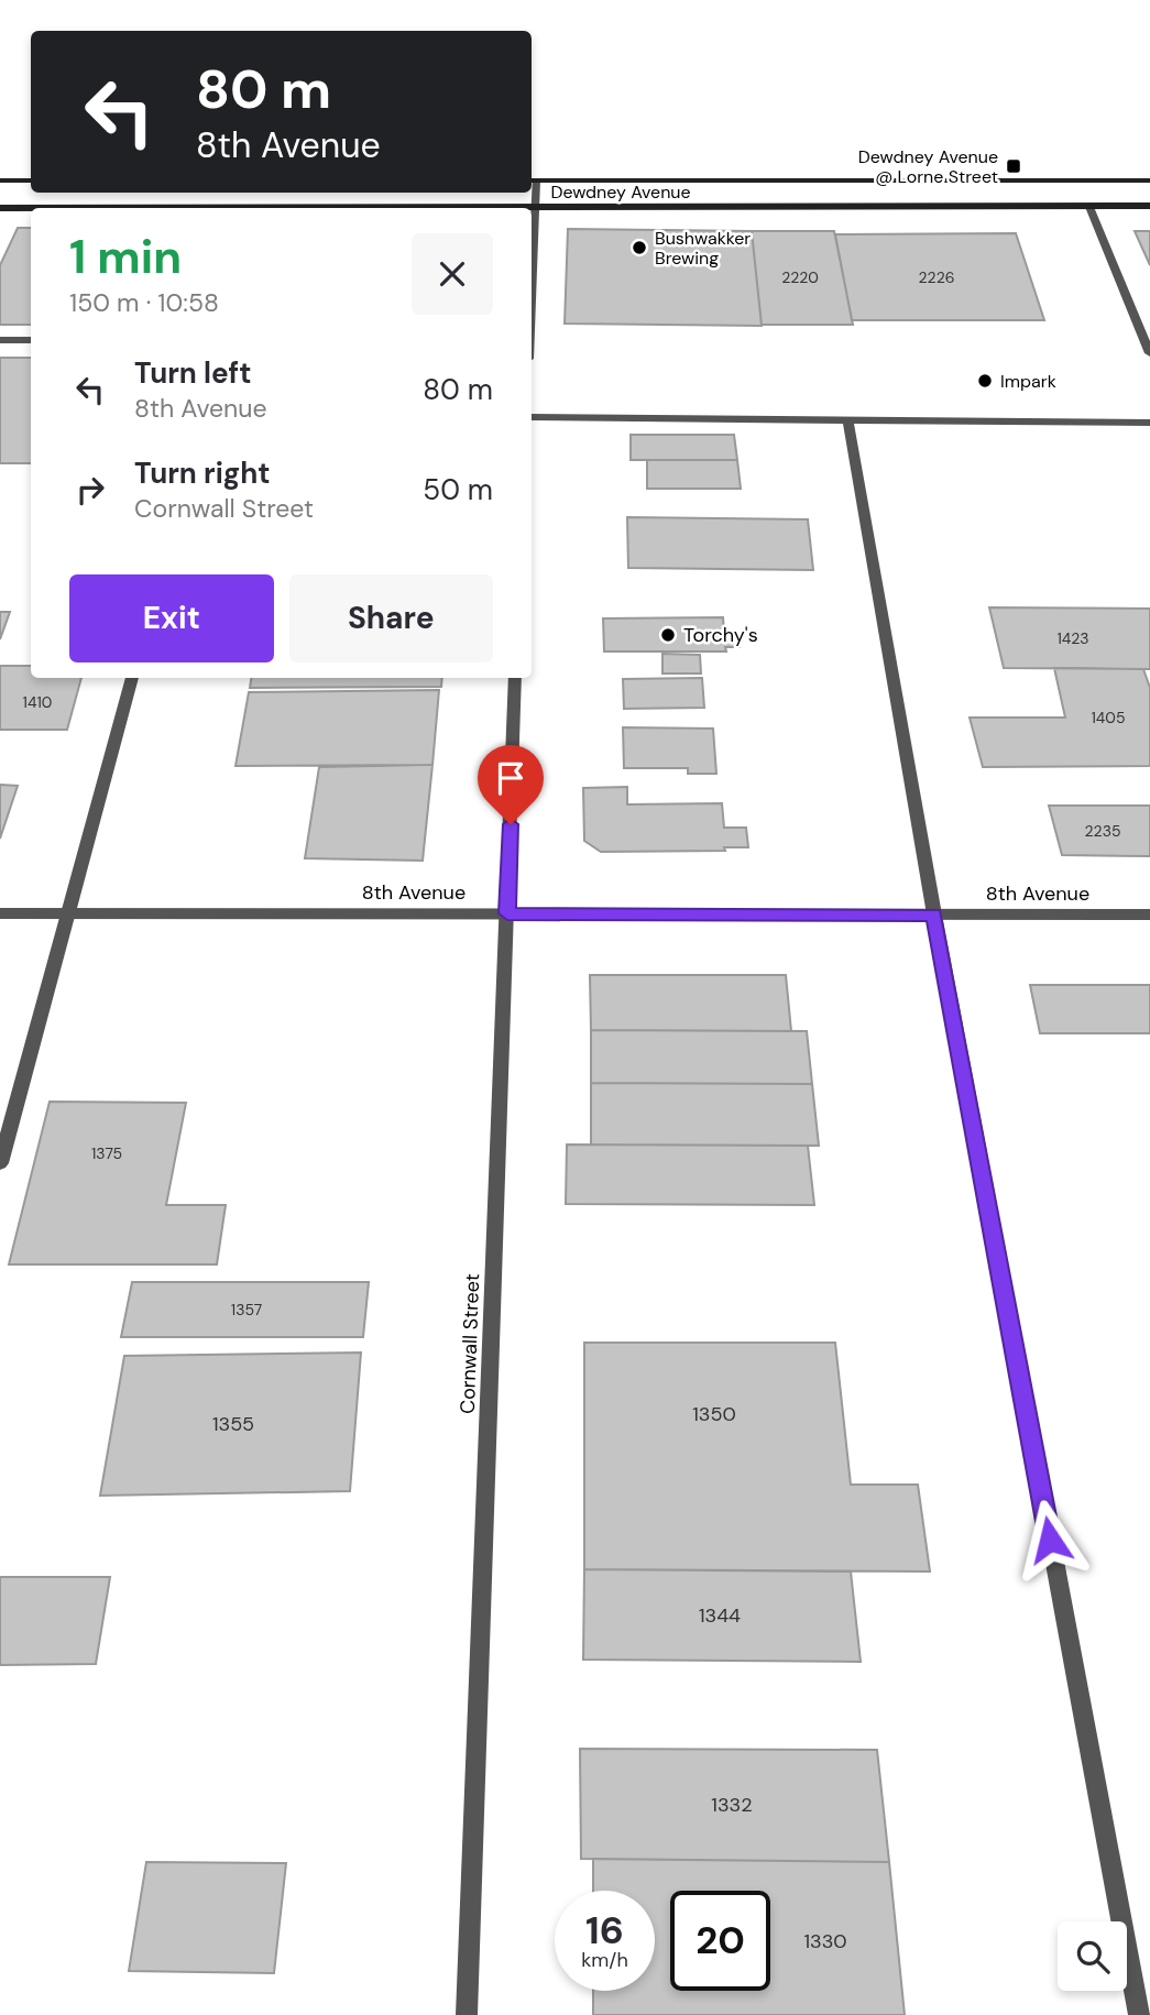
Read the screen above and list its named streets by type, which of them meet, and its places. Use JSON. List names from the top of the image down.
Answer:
{
  "streets": {
    "main road": ["Dewdney Avenue"],
    "street": ["8th Avenue", "Cornwall Street"]
  },
  "crossings": [
    ["8th Avenue", "Cornwall Street"]
  ],
  "places": {
    "transit": ["Dewdney Avenue @ Lorne Street"],
    "other": ["Bushwakker Brewing", "Impark", "Torchy's"]
  },
  "house_numbers": [
    "2220",
    "2226",
    "1423",
    "1410",
    "1405",
    "2235",
    "1375",
    "1357",
    "1350",
    "1355",
    "1344",
    "1332",
    "1330"
  ],
  "page": {
    "turn": ["80 m", "8th Avenue"],
    "heading": ["1 min", "150 m · 10:58"],
    "list": [
      {
        "name": "Turn left",
        "note": "8th Avenue",
        "value": "80 m"
      },
      {
        "name": "Turn right",
        "note": "Cornwall Street",
        "value": "50 m"
      }
    ],
    "buttons": ["Exit", "Share"],
    "speed": "16 km/h",
    "limit": "20"
  }
}
